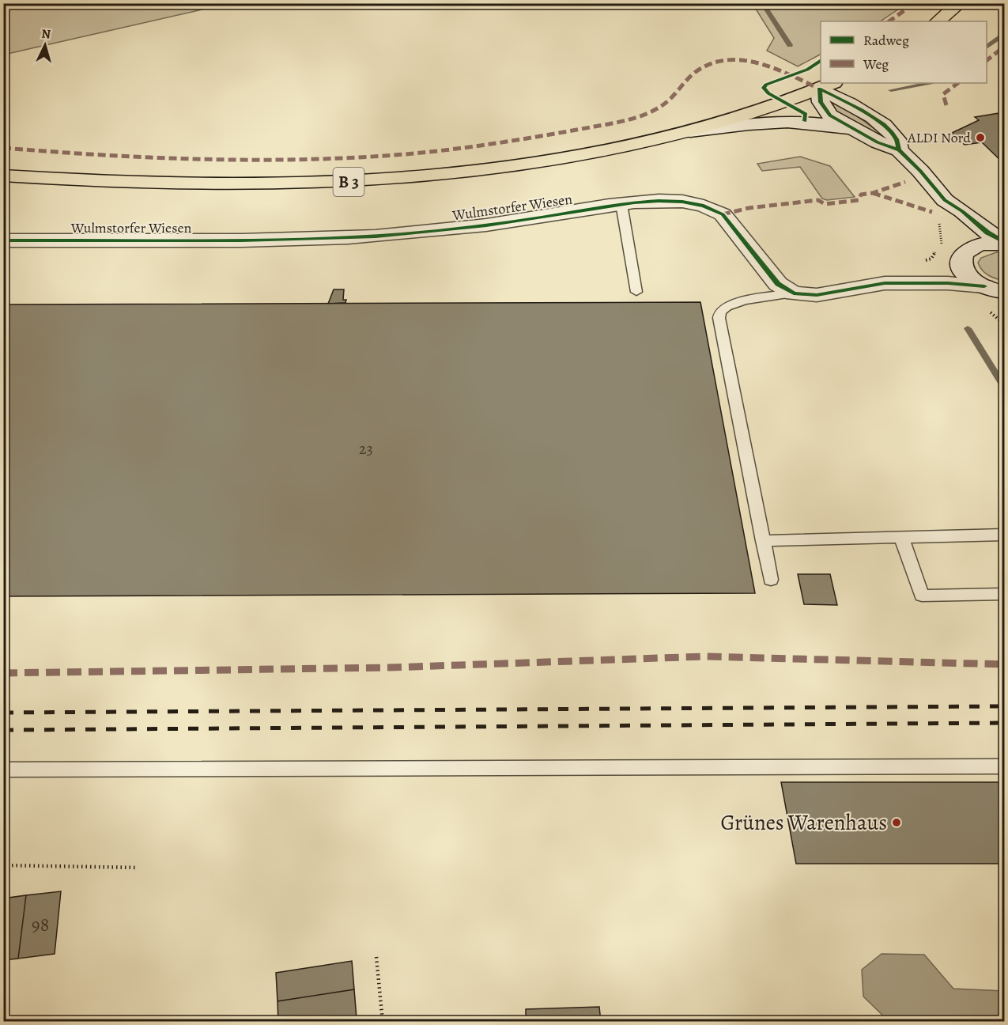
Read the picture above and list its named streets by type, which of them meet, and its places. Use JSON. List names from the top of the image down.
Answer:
{
  "streets": {
    "main road": ["B 3"],
    "street": ["Wulmstorfer Wiesen"]
  },
  "places": ["ALDI Nord", "Grünes Warenhaus"],
  "house_numbers": ["23", "98"],
  "legend": ["Radweg", "Weg"],
  "north": "top"
}
